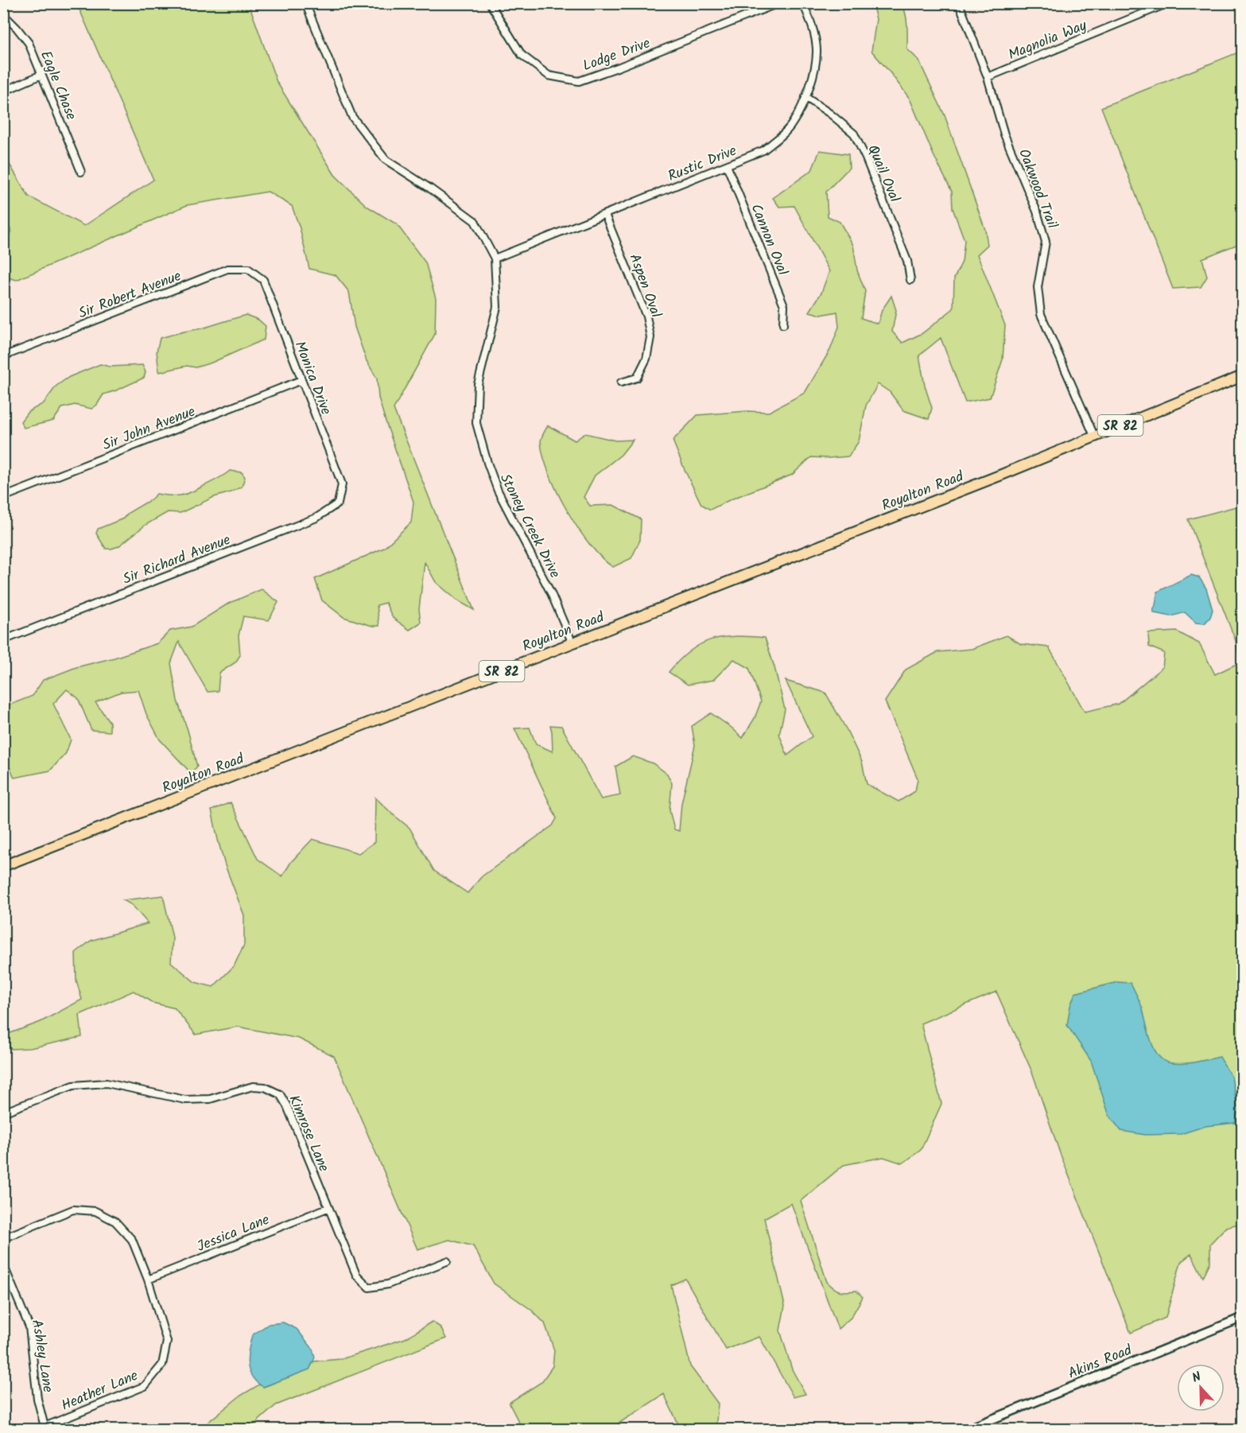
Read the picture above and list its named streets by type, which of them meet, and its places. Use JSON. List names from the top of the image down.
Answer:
{
  "streets": {
    "main road": ["SR 82", "Royalton Road"],
    "street": [
      "Magnolia Way",
      "Lodge Drive",
      "Eagle Chase",
      "Rustic Drive",
      "Quail Oval",
      "Oakwood Trail",
      "Cannon Oval",
      "Aspen Oval",
      "Sir Robert Avenue",
      "Monica Drive",
      "Sir John Avenue",
      "Stoney Creek Drive",
      "Sir Richard Avenue",
      "Kimrose Lane",
      "Jessica Lane",
      "Ashley Lane",
      "Akins Road",
      "Heather Lane"
    ]
  },
  "crossings": [
    ["Magnolia Way", "Oakwood Trail"],
    ["Rustic Drive", "Quail Oval"],
    ["Rustic Drive", "Cannon Oval"],
    ["Rustic Drive", "Aspen Oval"],
    ["Rustic Drive", "Stoney Creek Drive"],
    ["Oakwood Trail", "SR 82"],
    ["Oakwood Trail", "Royalton Road"],
    ["Sir Robert Avenue", "Monica Drive"],
    ["Monica Drive", "Sir John Avenue"],
    ["Monica Drive", "Sir Richard Avenue"],
    ["SR 82", "Royalton Road"],
    ["Royalton Road", "Stoney Creek Drive"],
    ["Kimrose Lane", "Jessica Lane"],
    ["Jessica Lane", "Heather Lane"],
    ["Ashley Lane", "Heather Lane"]
  ],
  "north": "top"
}
